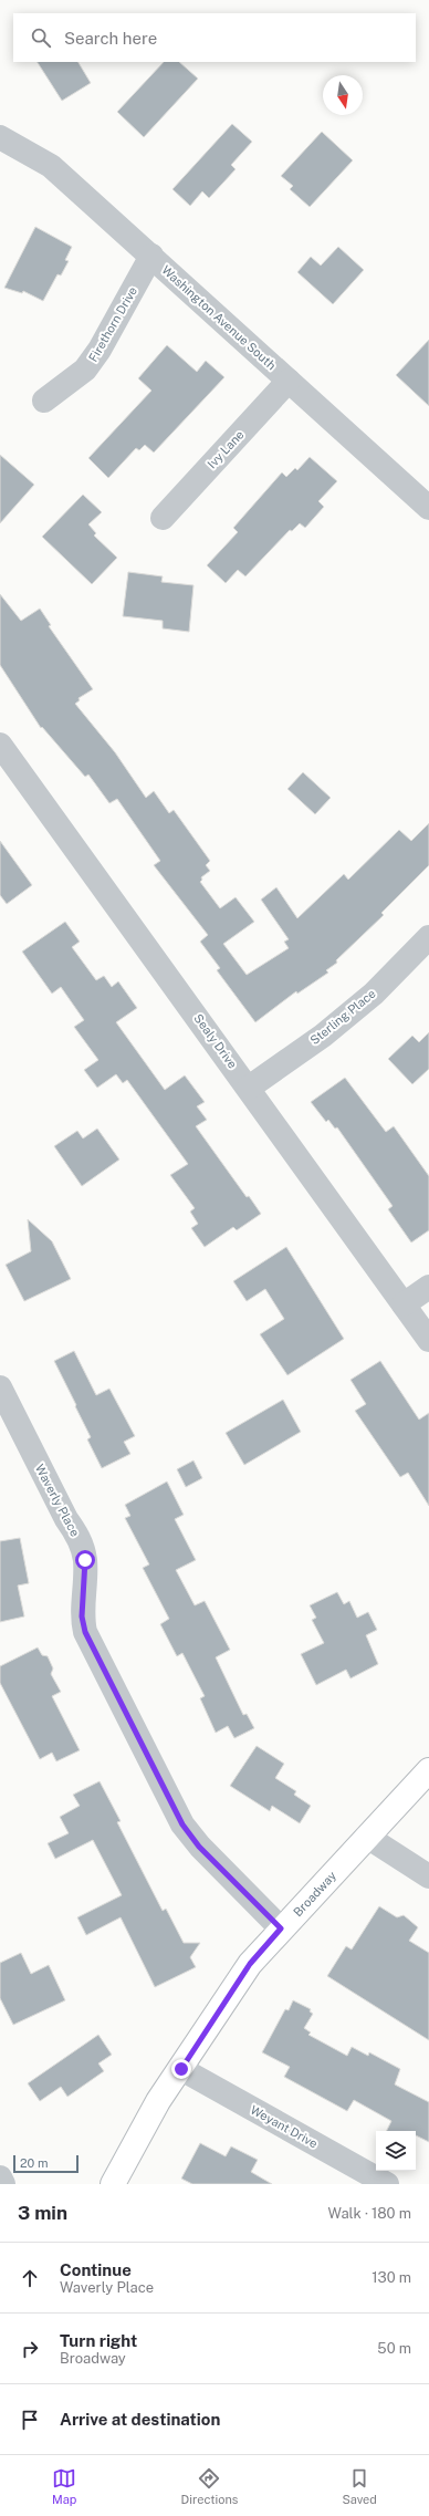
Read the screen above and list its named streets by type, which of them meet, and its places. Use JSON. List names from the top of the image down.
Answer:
{
  "streets": {
    "main road": ["Broadway"],
    "street": [
      "Washington Avenue South",
      "Firethorn Drive",
      "Ivy Lane",
      "Sterling Place",
      "Sealy Drive",
      "Waverly Place",
      "Weyant Drive"
    ]
  },
  "crossings": [
    ["Washington Avenue South", "Firethorn Drive"],
    ["Washington Avenue South", "Ivy Lane"],
    ["Sterling Place", "Sealy Drive"],
    ["Waverly Place", "Broadway"],
    ["Broadway", "Weyant Drive"]
  ],
  "scale_bar": "20 m",
  "north": "bottom",
  "page": {
    "search": "Search here",
    "scale": "20 m",
    "heading": ["3 min", "Walk · 180 m"],
    "list": [
      ["Continue", "Waverly Place", "130 m"],
      ["Turn right", "Broadway", "50 m"],
      "Arrive at destination"
    ],
    "nav": ["Map", "Directions", "Saved"]
  }
}
